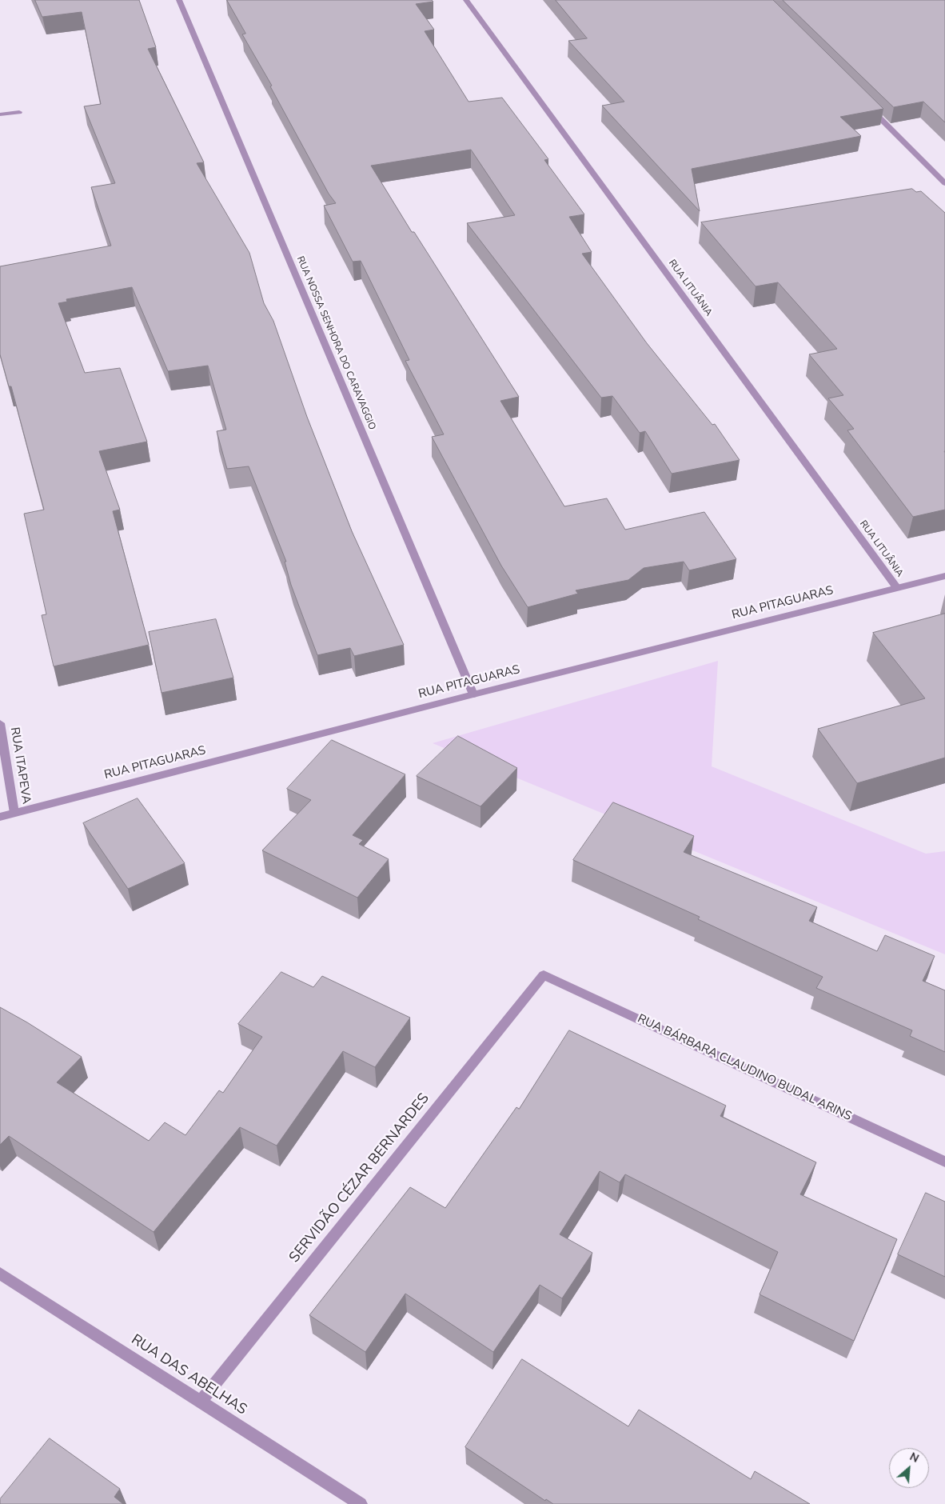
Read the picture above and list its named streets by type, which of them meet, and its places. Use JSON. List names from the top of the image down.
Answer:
{
  "streets": {
    "street": [
      "RUA LITUÂNIA",
      "RUA NOSSA SENHORA DO CARAVAGGIO",
      "RUA PITAGUARAS",
      "RUA ITAPEVA",
      "RUA BÁRBARA CLAUDINO BUDAL ARINS",
      "SERVIDÃO CÉZAR BERNARDES",
      "RUA DAS ABELHAS"
    ]
  },
  "crossings": [
    ["RUA LITUÂNIA", "RUA PITAGUARAS"],
    ["RUA NOSSA SENHORA DO CARAVAGGIO", "RUA PITAGUARAS"],
    ["RUA PITAGUARAS", "RUA ITAPEVA"],
    ["RUA BÁRBARA CLAUDINO BUDAL ARINS", "SERVIDÃO CÉZAR BERNARDES"],
    ["SERVIDÃO CÉZAR BERNARDES", "RUA DAS ABELHAS"]
  ],
  "north": "top right"
}
